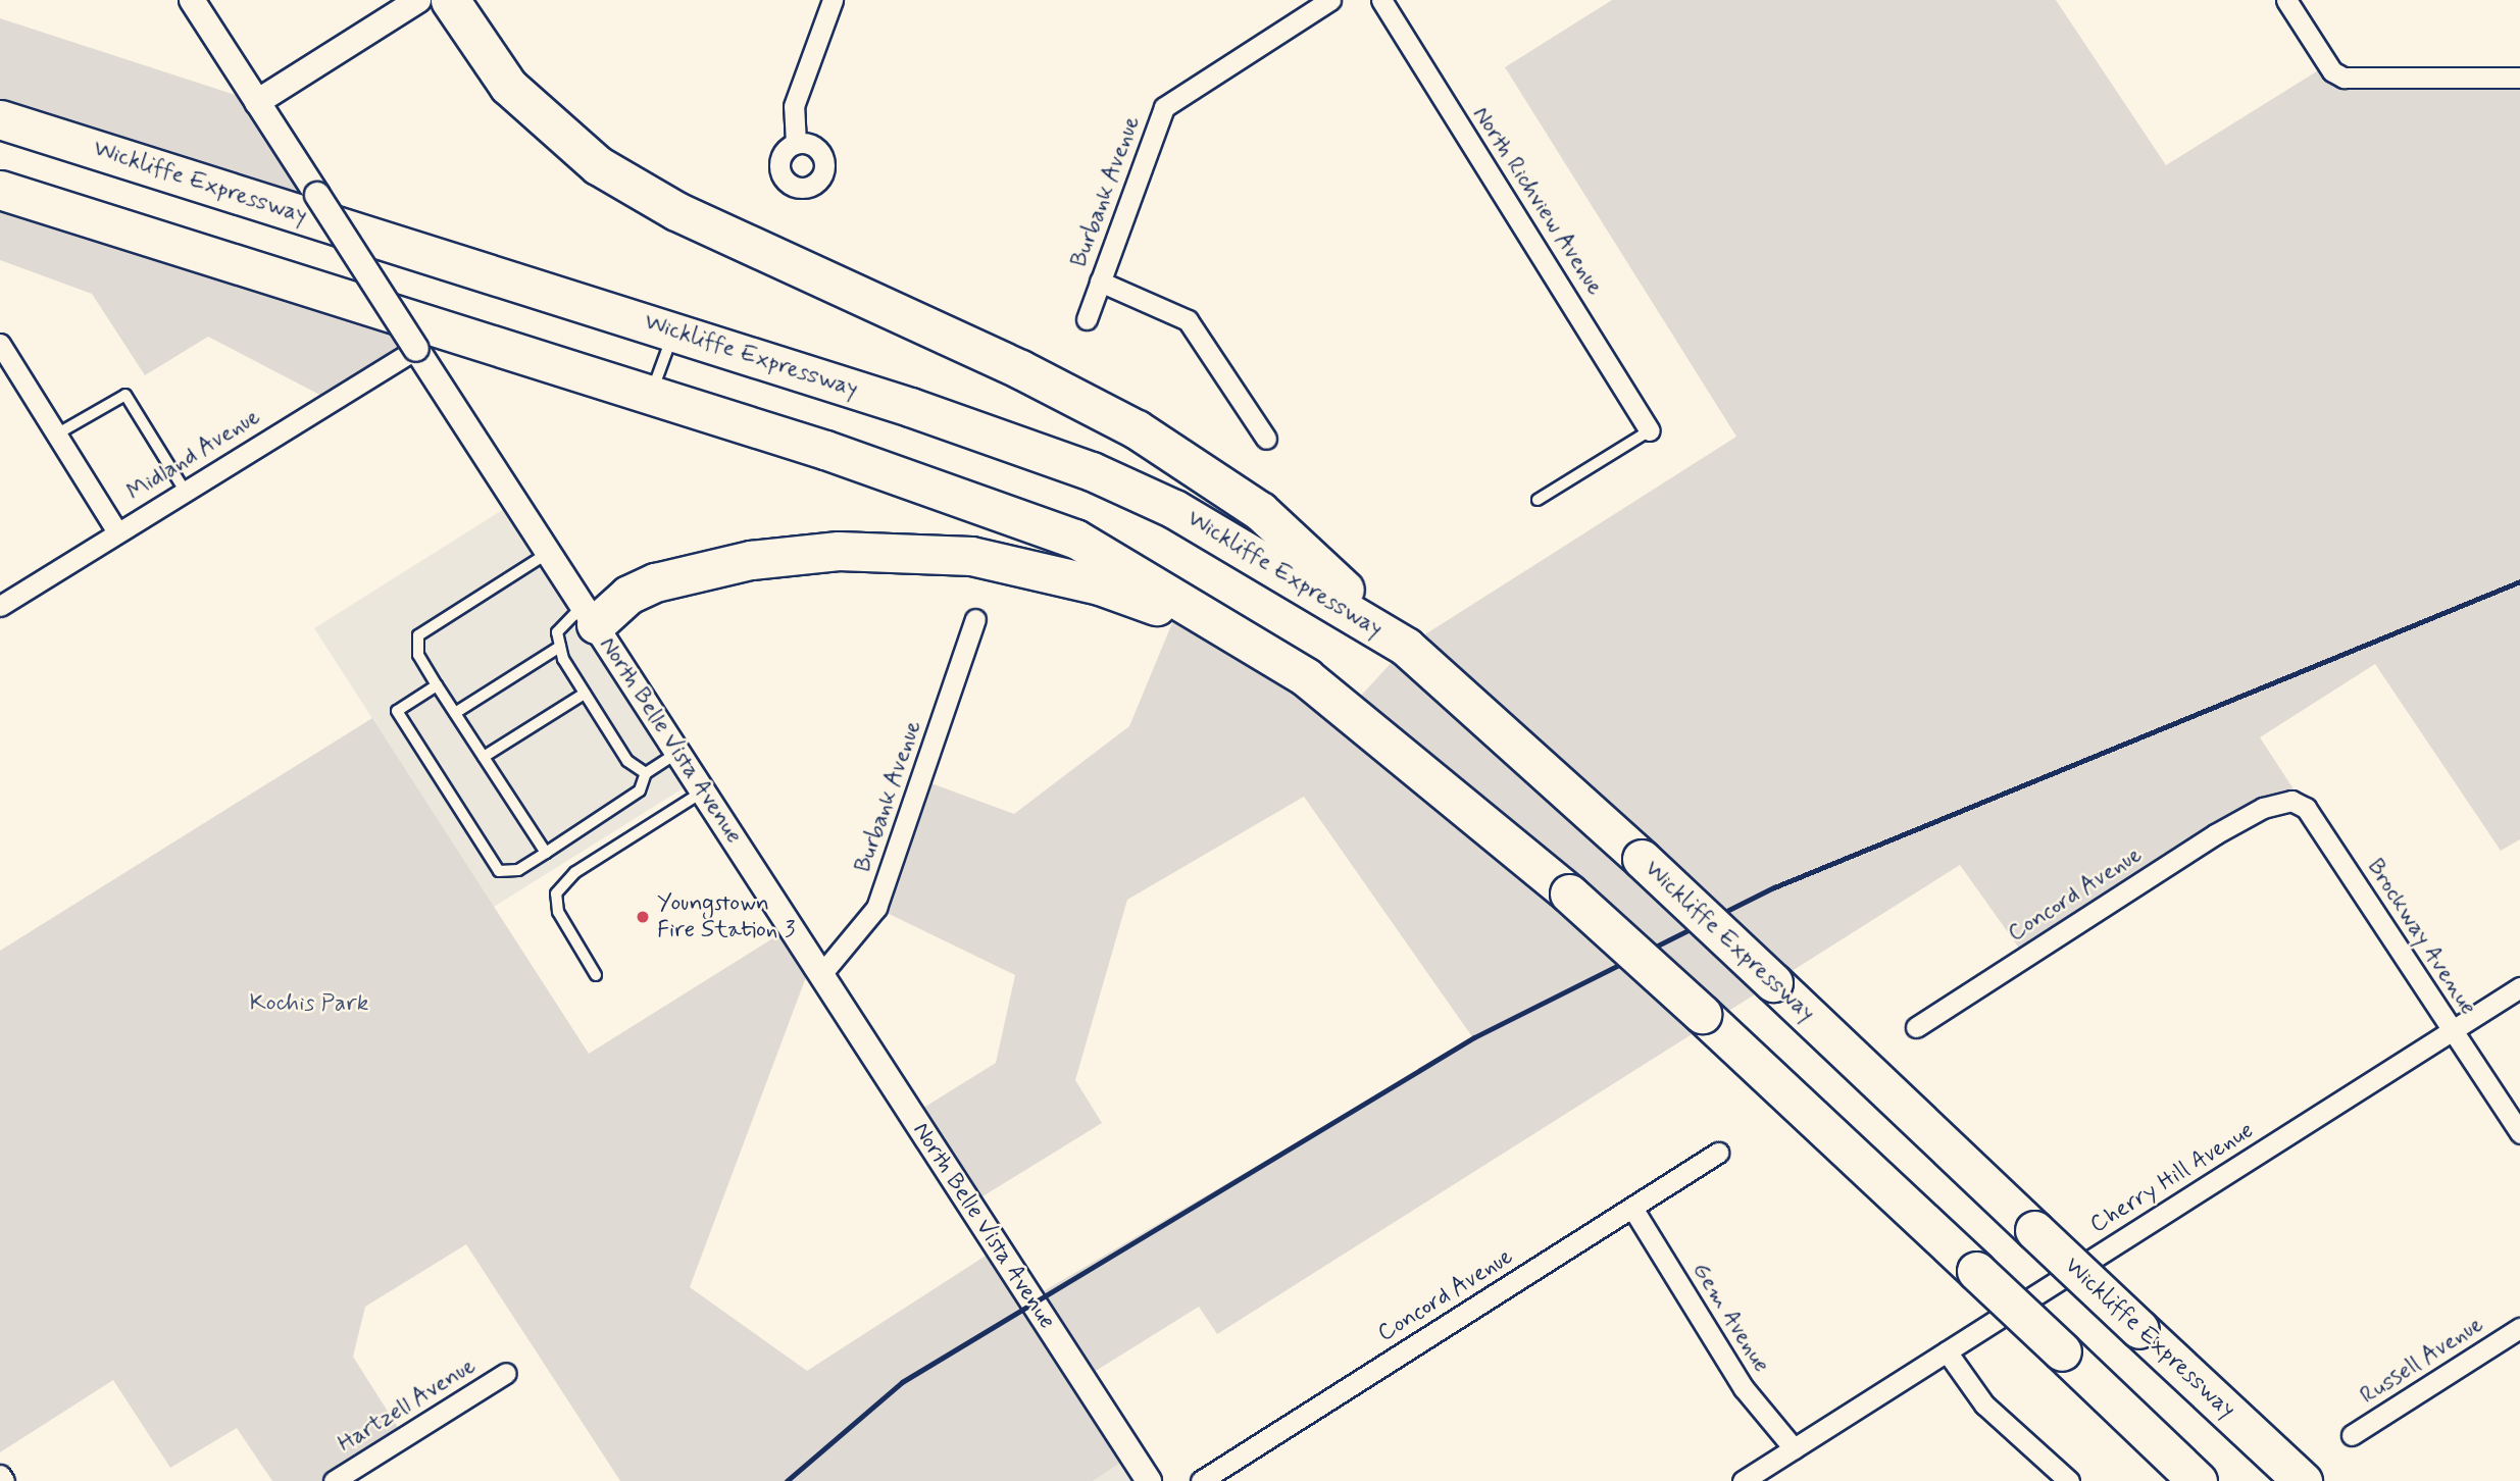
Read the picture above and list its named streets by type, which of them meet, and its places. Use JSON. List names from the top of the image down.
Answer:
{
  "streets": {
    "highway": ["Wickliffe Expressway"],
    "street": [
      "Burbank Avenue",
      "North Richview Avenue",
      "Midland Avenue",
      "North Belle Vista Avenue",
      "Concord Avenue",
      "Brockway Avenue",
      "Cherry Hill Avenue",
      "Gem Avenue",
      "Russell Avenue",
      "Hartzell Avenue"
    ]
  },
  "crossings": [
    ["Burbank Avenue", "North Belle Vista Avenue"],
    ["Midland Avenue", "North Belle Vista Avenue"],
    ["Concord Avenue", "Brockway Avenue"],
    ["Concord Avenue", "Gem Avenue"],
    ["Brockway Avenue", "Cherry Hill Avenue"],
    ["Cherry Hill Avenue", "Gem Avenue"]
  ],
  "parks": ["Kochis Park"],
  "places": ["Youngstown Fire Station 3"]
}
